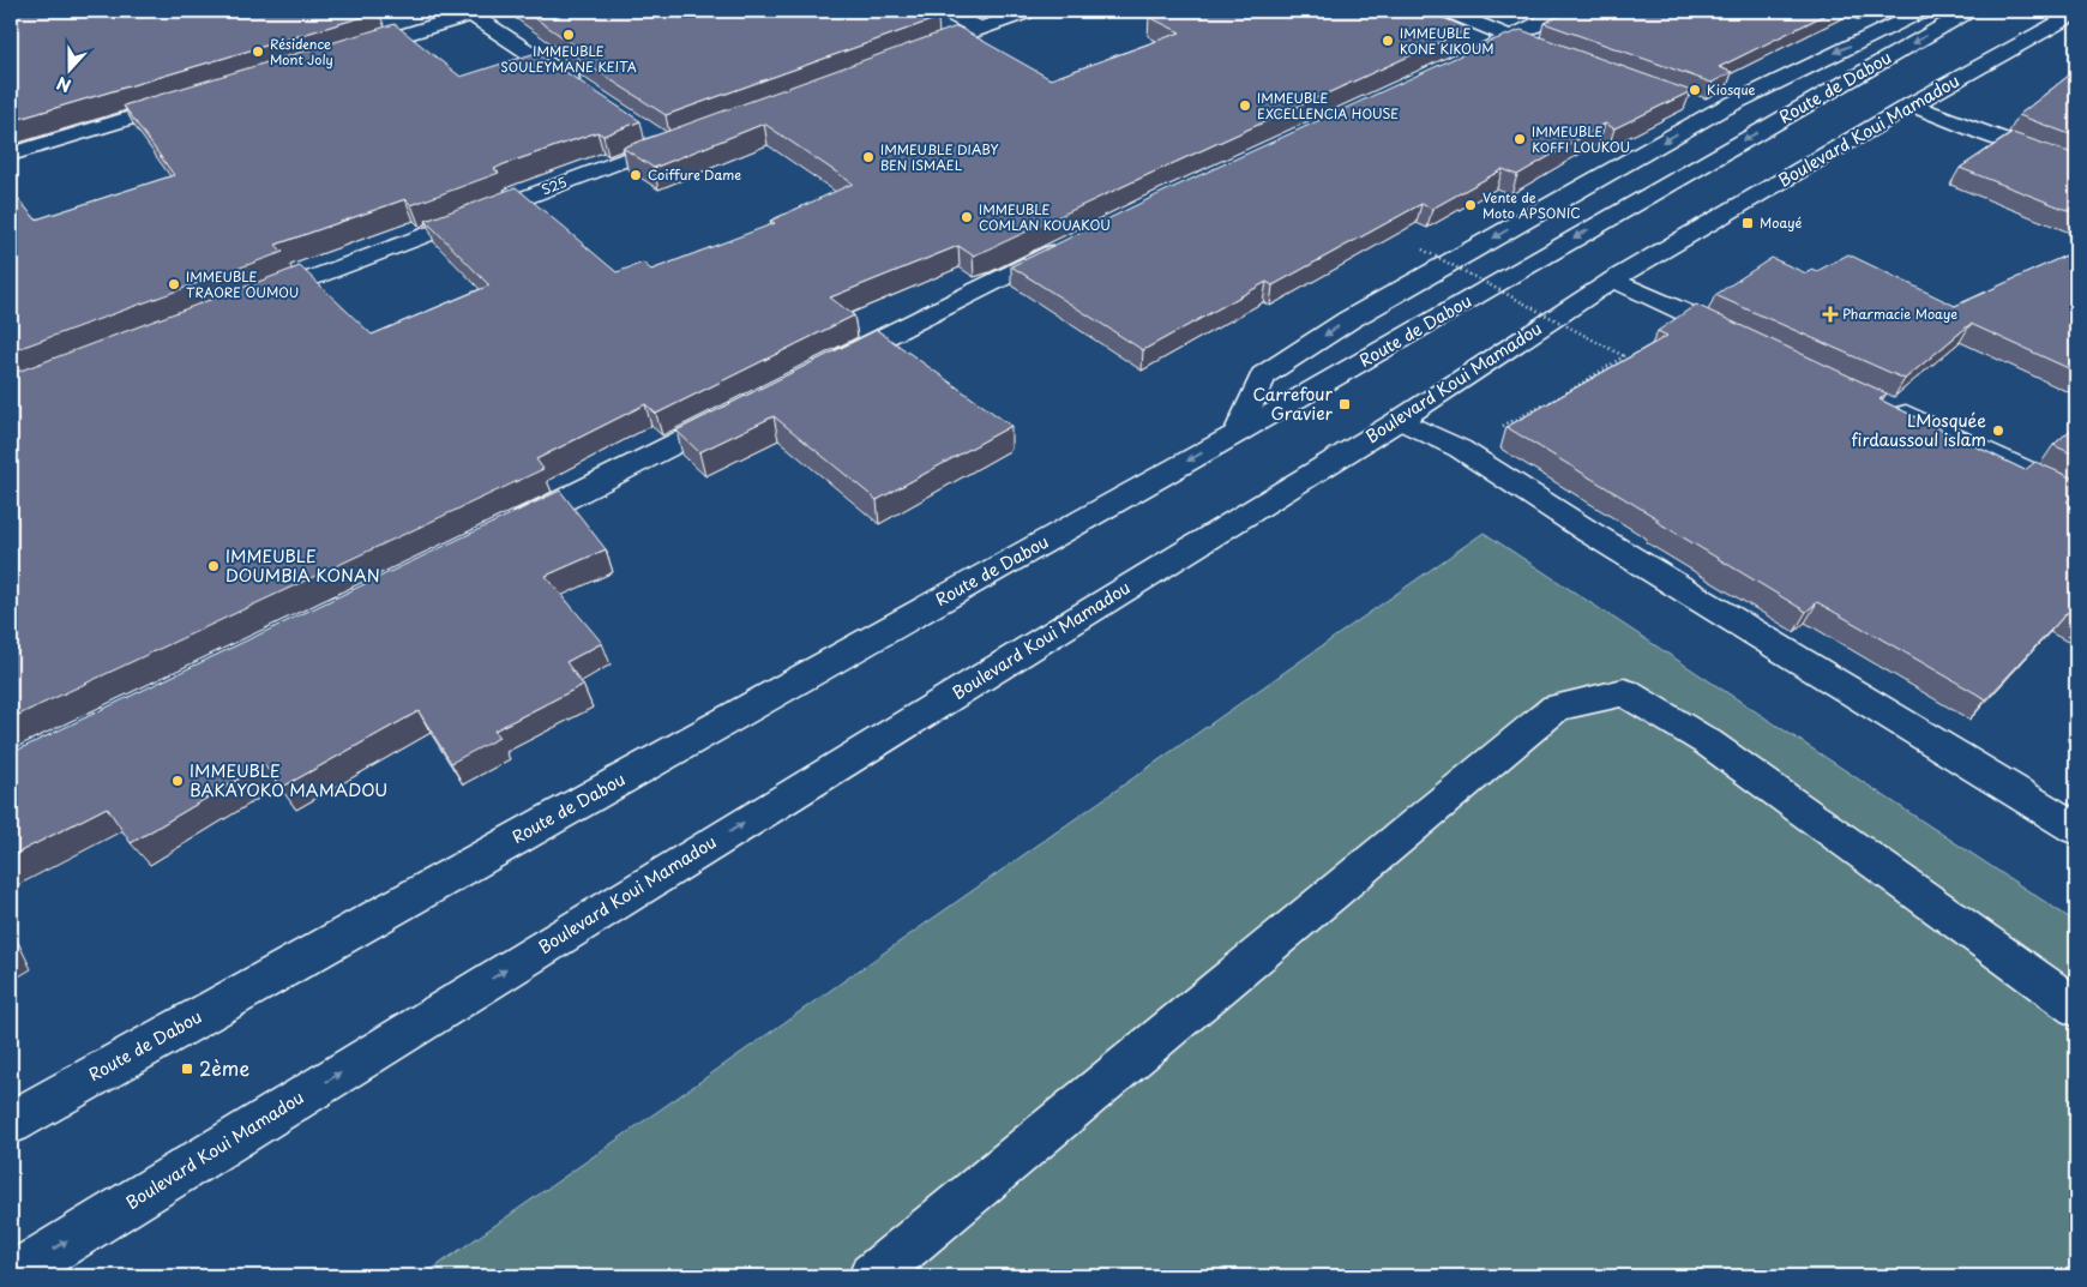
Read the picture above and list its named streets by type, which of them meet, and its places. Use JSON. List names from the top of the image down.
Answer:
{
  "streets": {
    "street": ["Route de Dabou", "Boulevard Koui Mamadou", "S25"]
  },
  "one_way": ["Boulevard Koui Mamadou"],
  "places": {
    "other": [
      "IMMEUBLE SOULEYMANE KEITA",
      "IMMEUBLE KONE KIKOUM",
      "Résidence Mont Joly",
      "Kiosque",
      "IMMEUBLE EXCELLENCIA HOUSE",
      "IMMEUBLE KOFFI LOUKOU",
      "IMMEUBLE DIABY BEN ISMAEL",
      "Coiffure Dame",
      "Vente de Moto APSONIC",
      "IMMEUBLE COMLAN KOUAKOU",
      "IMMEUBLE TRAORE OUMOU",
      "LMosquée firdaussoul islam",
      "IMMEUBLE DOUMBIA KONAN",
      "IMMEUBLE BAKAYOKO MAMADOU"
    ],
    "transit": ["Moayé", "Carrefour Gravier", "2ème"],
    "health": ["Pharmacie Moaye"]
  },
  "north": "bottom"
}
